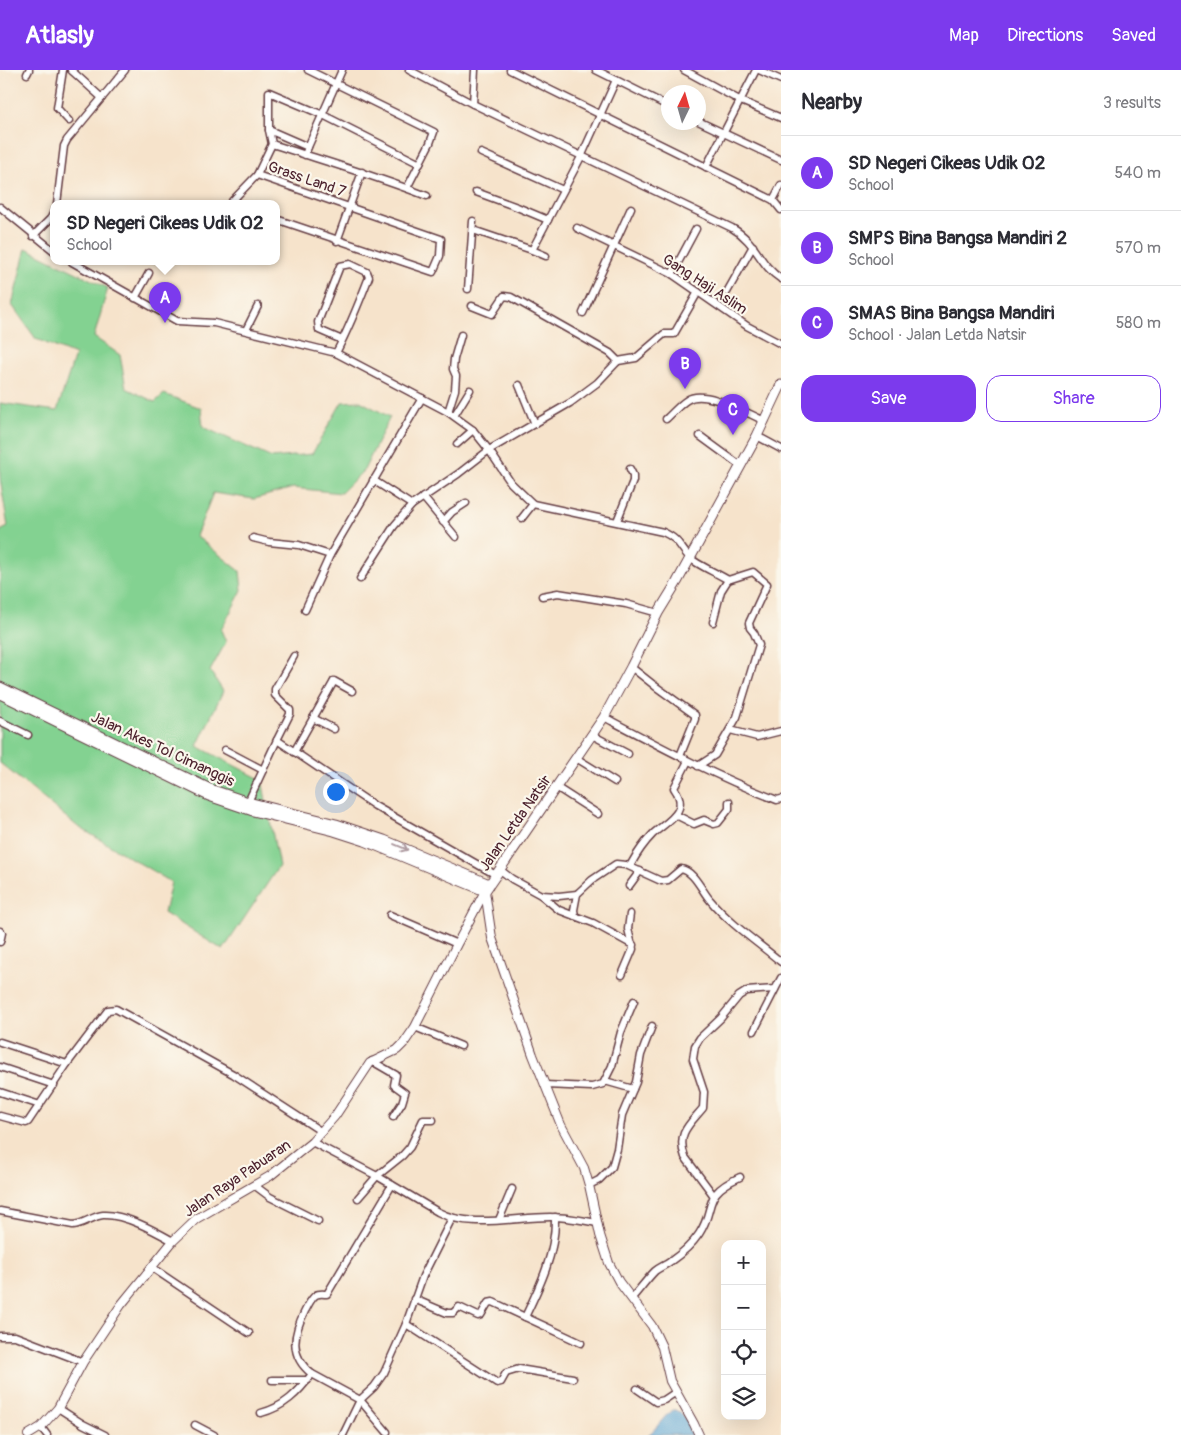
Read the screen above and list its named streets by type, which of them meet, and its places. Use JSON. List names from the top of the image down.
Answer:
{
  "streets": {
    "main road": ["Jalan Akes Tol Cimanggis", "Jalan Letda Natsir"],
    "street": ["Grass Land 7", "Gang Haji Aslim", "Jalan Raya Pabuaran"]
  },
  "crossings": [
    ["Jalan Akes Tol Cimanggis", "Jalan Letda Natsir"],
    ["Jalan Akes Tol Cimanggis", "Jalan Raya Pabuaran"],
    ["Jalan Letda Natsir", "Jalan Raya Pabuaran"]
  ],
  "north": "top",
  "page": {
    "header": "Atlasly",
    "nav": ["Map", "Directions", "Saved"],
    "heading": ["Nearby", "3 results"],
    "list": [
      {
        "mark": "A",
        "name": "SD Negeri Cikeas Udik 02",
        "note": "School",
        "value": "540 m"
      },
      {
        "mark": "B",
        "name": "SMPS Bina Bangsa Mandiri 2",
        "note": "School",
        "value": "570 m"
      },
      {
        "mark": "C",
        "name": "SMAS Bina Bangsa Mandiri",
        "note": "School · Jalan Letda Natsir",
        "value": "580 m"
      }
    ],
    "popup": ["SD Negeri Cikeas Udik 02", "School"],
    "pins": ["A", "B", "C"],
    "buttons": ["Save", "Share"],
    "map_buttons": ["+", "−"]
  }
}
